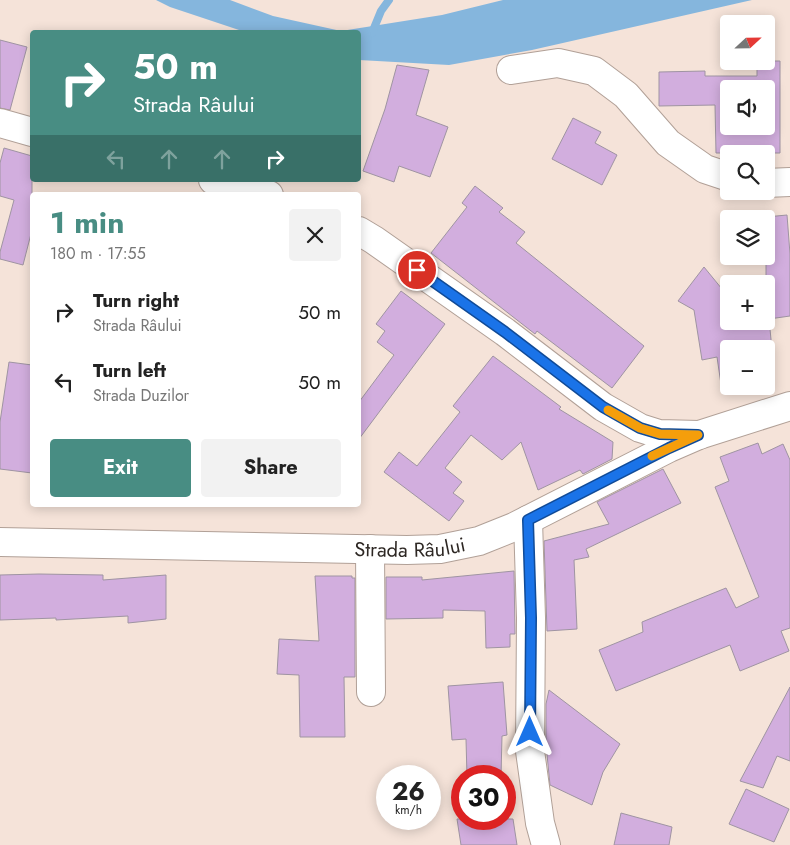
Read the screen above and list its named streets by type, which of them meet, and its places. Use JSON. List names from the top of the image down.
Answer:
{
  "streets": {
    "street": ["Strada Râului"]
  },
  "north": "right",
  "page": {
    "map_buttons": ["+", "−"],
    "turn": ["50 m", "Strada Râului"],
    "heading": ["1 min", "180 m · 17:55"],
    "list": [
      {
        "name": "Turn right",
        "note": "Strada Râului",
        "value": "50 m"
      },
      {
        "name": "Turn left",
        "note": "Strada Duzilor",
        "value": "50 m"
      }
    ],
    "buttons": ["Exit", "Share"],
    "speed": "26 km/h",
    "limit": "30"
  }
}
